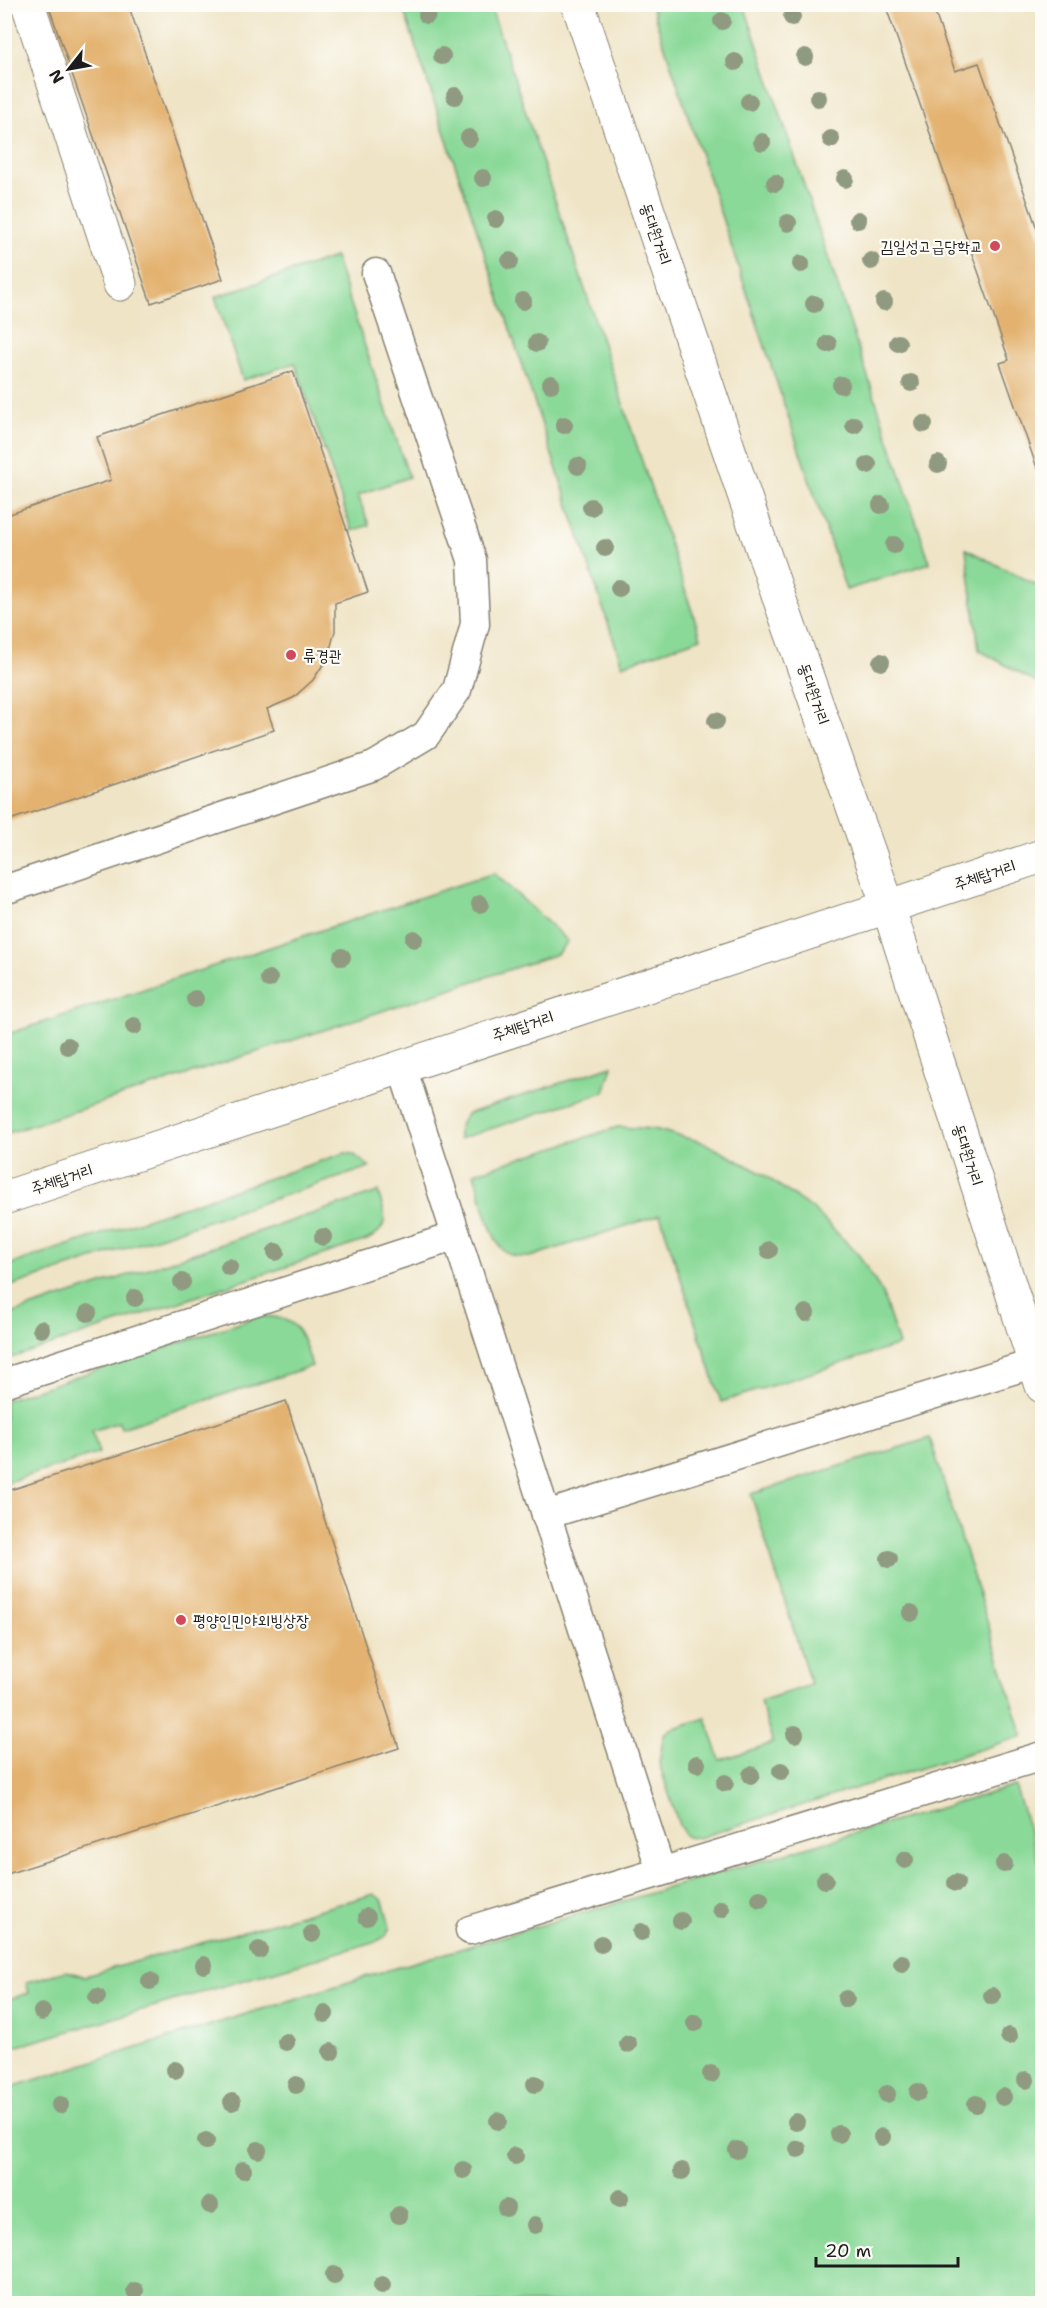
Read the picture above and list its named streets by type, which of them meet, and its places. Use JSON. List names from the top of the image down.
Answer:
{
  "streets": {
    "main road": ["동대원거리", "주체탑거리"]
  },
  "crossings": [
    ["동대원거리", "주체탑거리"]
  ],
  "places": ["김일성고급당학교", "류경관", "평양인민야외빙상장"],
  "scale_bar": "20 m",
  "north": "bottom left"
}
